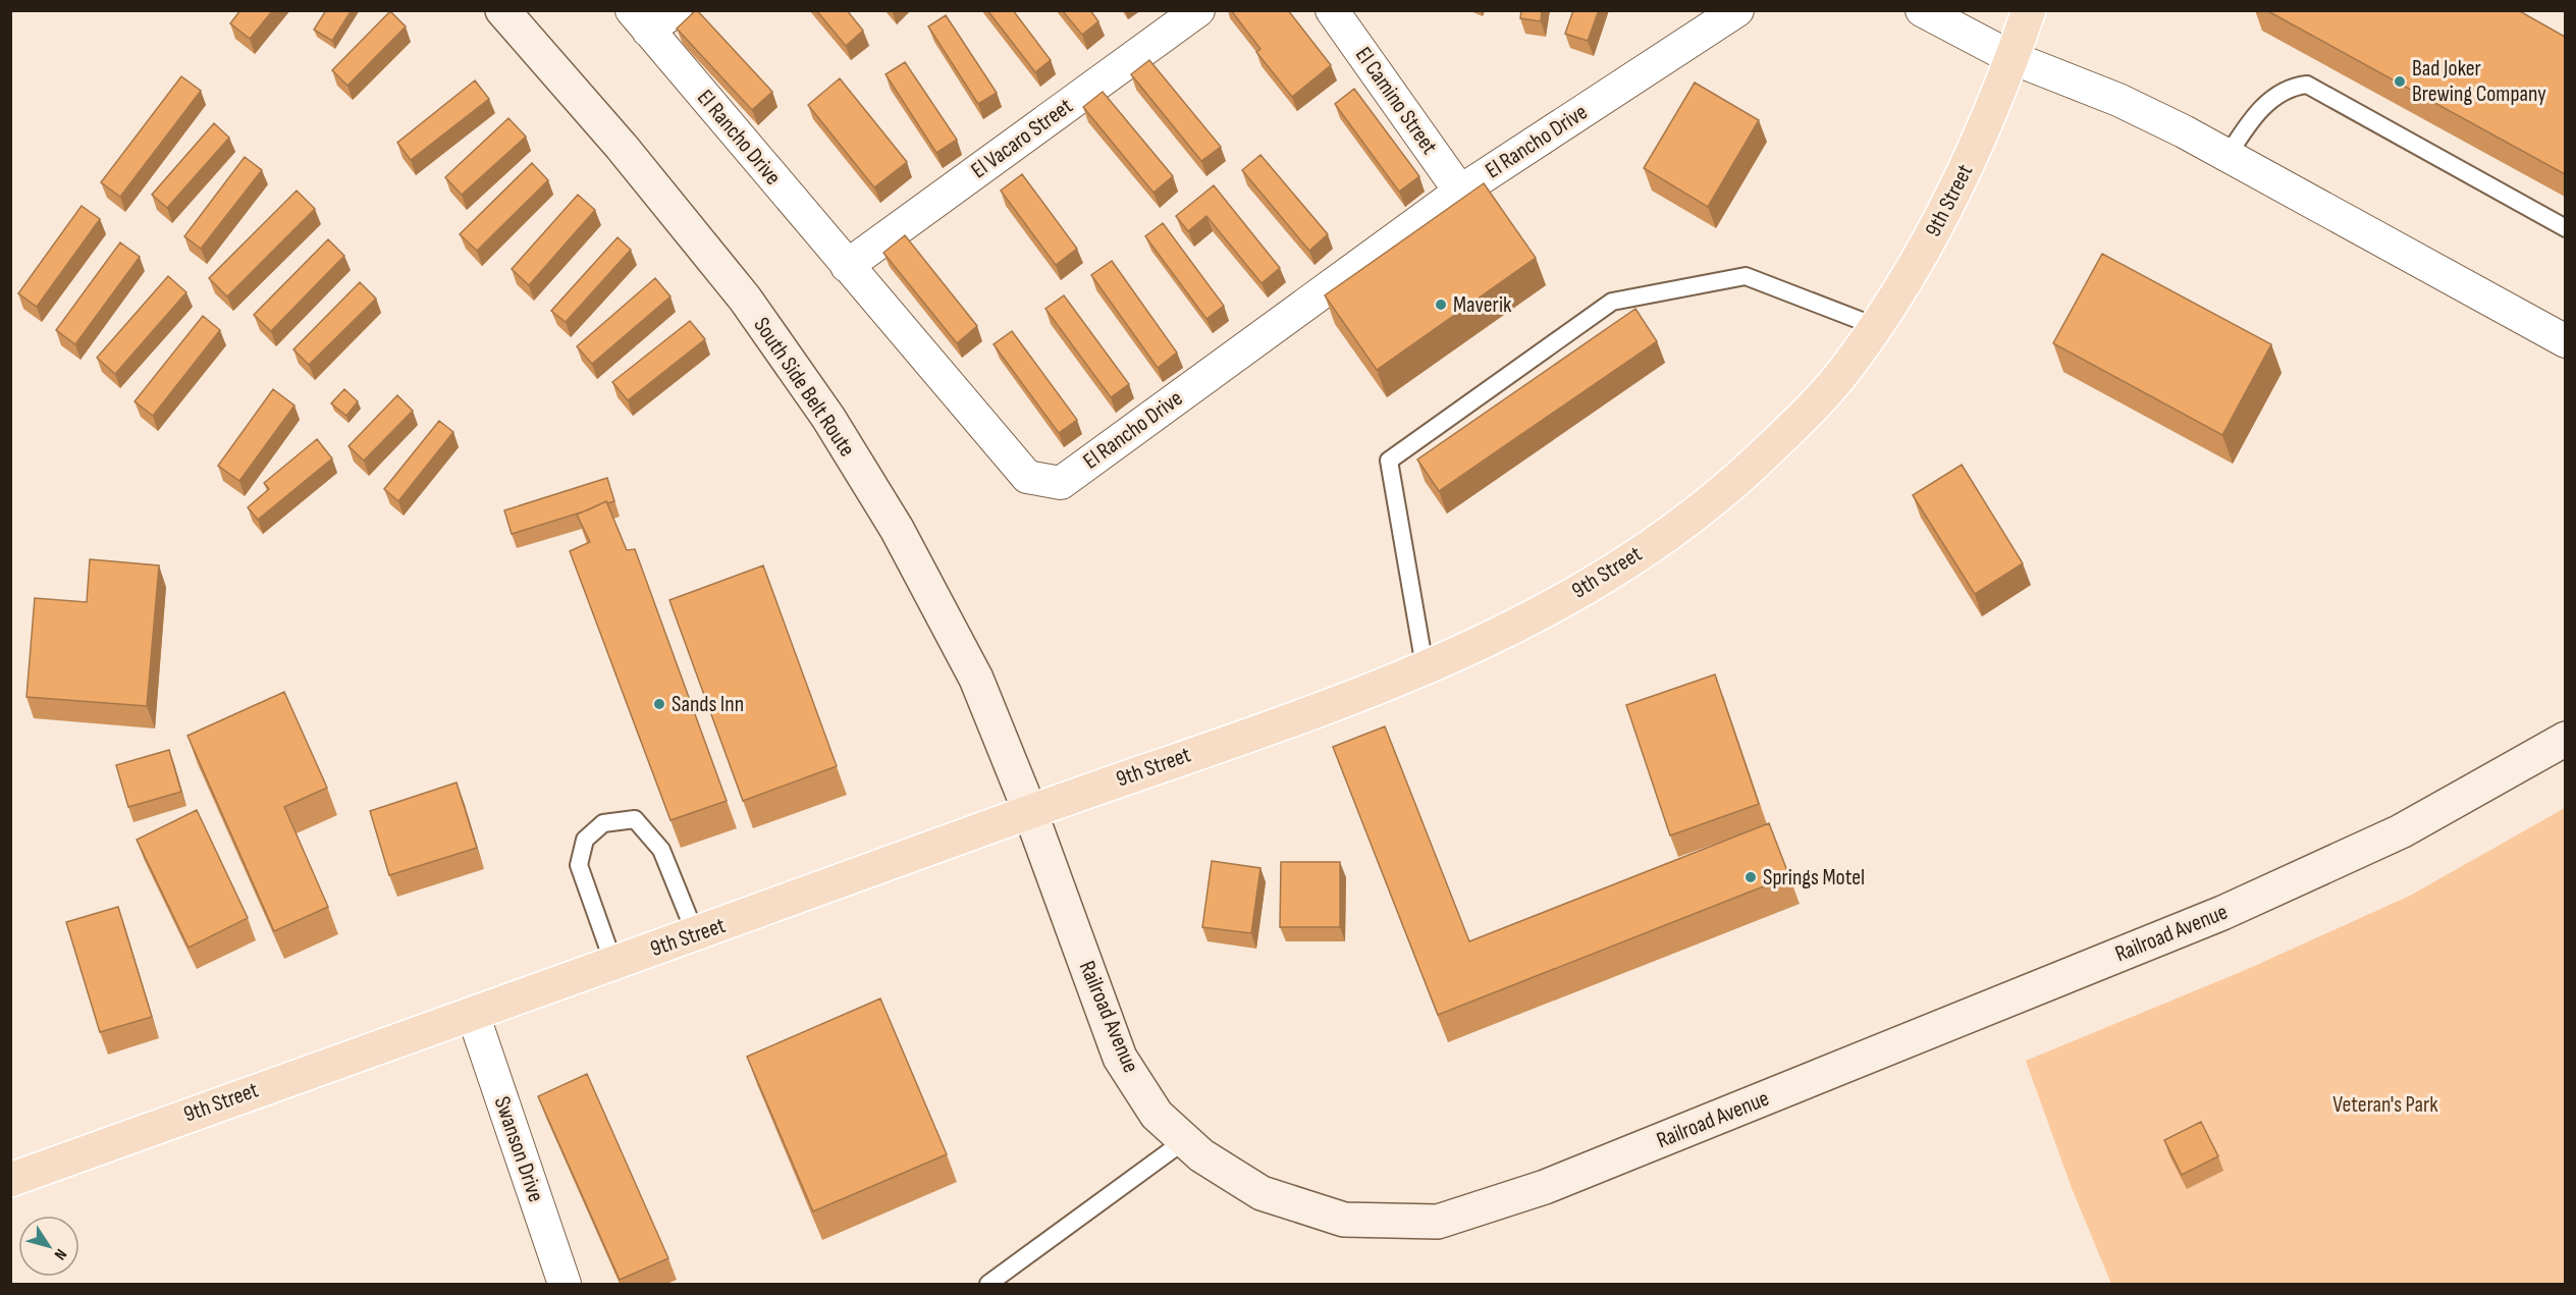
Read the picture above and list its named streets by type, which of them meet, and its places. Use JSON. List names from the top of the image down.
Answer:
{
  "streets": {
    "main road": ["9th Street"],
    "street": [
      "El Camino Street",
      "El Rancho Drive",
      "El Vacaro Street",
      "South Side Belt Route",
      "Railroad Avenue",
      "Swanson Drive"
    ]
  },
  "crossings": [
    ["El Camino Street", "El Rancho Drive"],
    ["El Rancho Drive", "El Vacaro Street"],
    ["9th Street", "South Side Belt Route"],
    ["9th Street", "Railroad Avenue"],
    ["9th Street", "Swanson Drive"],
    ["South Side Belt Route", "Railroad Avenue"]
  ],
  "parks": ["Veteran's Park"],
  "places": [
    "Bad Joker Brewing Company",
    "Maverik",
    "Sands Inn",
    "Springs Motel"
  ],
  "north": "bottom right"
}
